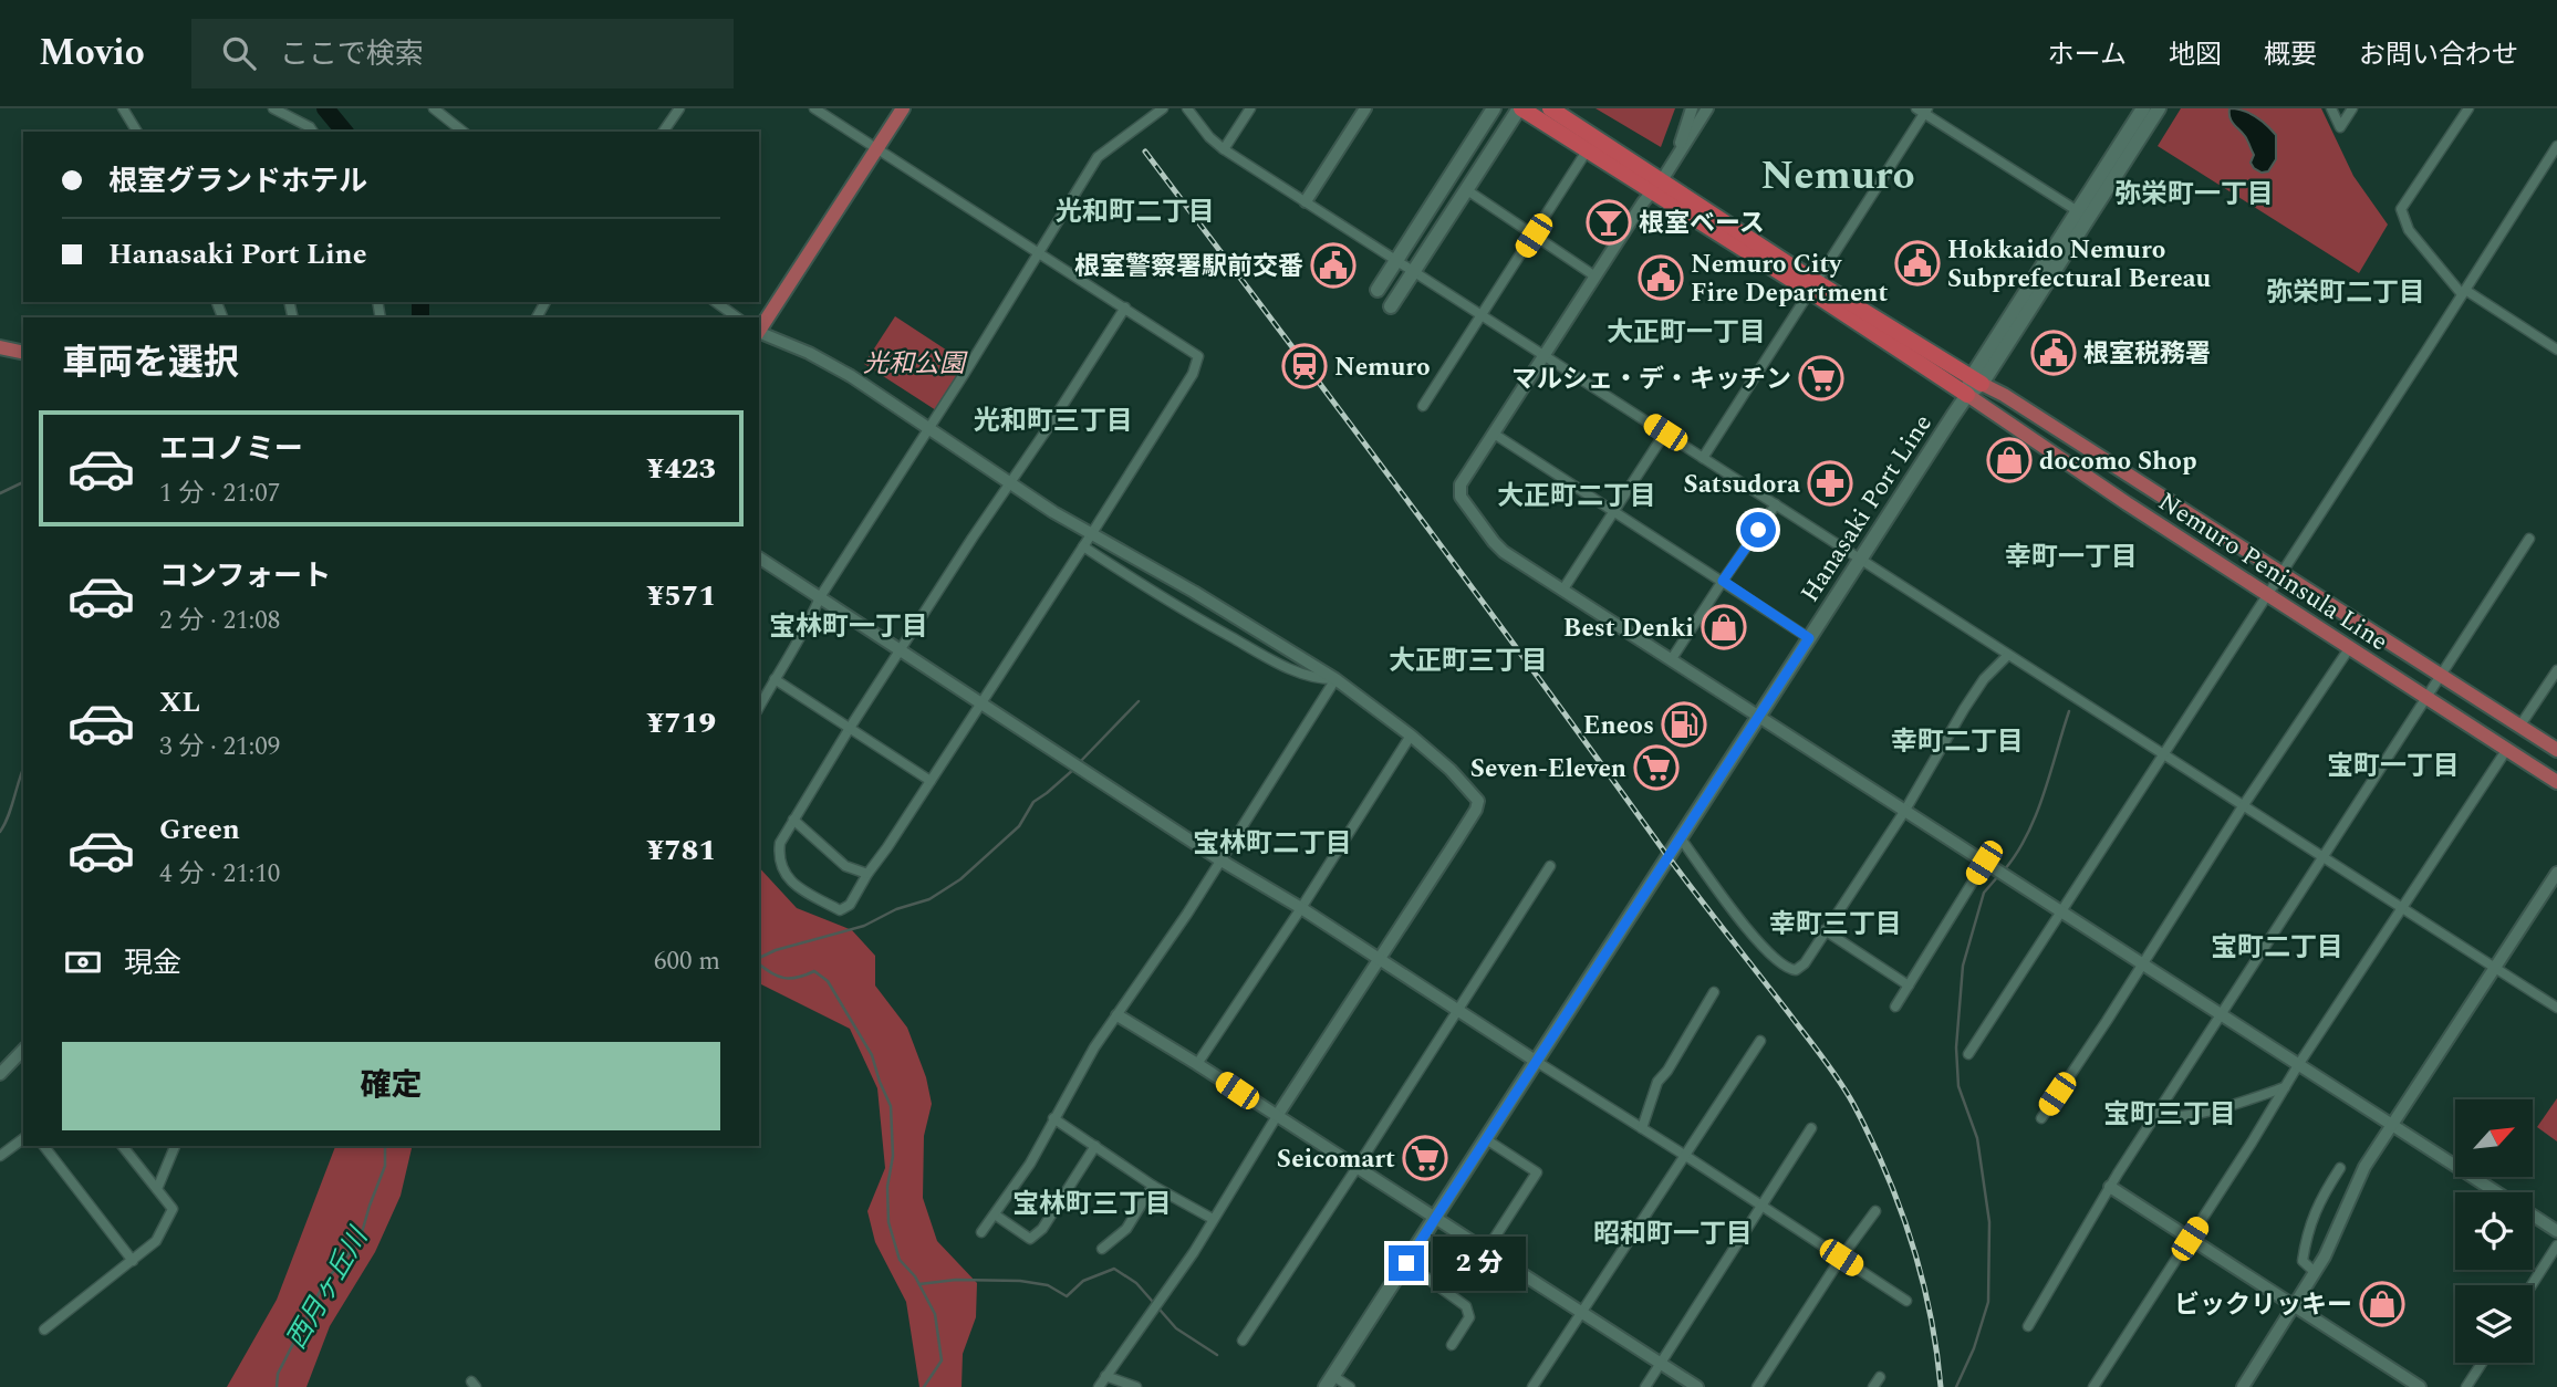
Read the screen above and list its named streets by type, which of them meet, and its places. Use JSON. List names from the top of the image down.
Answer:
{
  "streets": {
    "main road": ["Hanasaki Port Line", "Nemuro Peninsula Line"]
  },
  "crossings": [
    ["Hanasaki Port Line", "Nemuro Peninsula Line"]
  ],
  "districts": [
    "Nemuro",
    "弥栄町一丁目",
    "光和町二丁目",
    "弥栄町二丁目",
    "大正町一丁目",
    "光和町三丁目",
    "大正町二丁目",
    "幸町一丁目",
    "宝林町一丁目",
    "大正町三丁目",
    "幸町二丁目",
    "宝町一丁目",
    "宝林町二丁目",
    "幸町三丁目",
    "宝町二丁目",
    "宝町三丁目",
    "宝林町三丁目",
    "昭和町一丁目"
  ],
  "water": ["西月ヶ丘川"],
  "parks": ["光和公園"],
  "places": {
    "bar": ["根室ベース"],
    "public building": [
      "Hokkaido Nemuro Subprefectural Bereau",
      "根室警察署駅前交番",
      "Nemuro City Fire Department",
      "根室税務署"
    ],
    "station": ["Nemuro"],
    "supermarket": ["マルシェ・デ・キッチン", "Seven-Eleven", "Seicomart"],
    "shop": ["docomo Shop", "Best Denki", "ビックリッキー"],
    "pharmacy": ["Satsudora"],
    "fuel station": ["Eneos"]
  },
  "north": "top right",
  "page": {
    "header": "Movio",
    "search": "ここで検索",
    "nav": [
      "ホーム",
      "地図",
      "概要",
      "お問い合わせ"
    ],
    "banner": ["根室グランドホテル", "Hanasaki Port Line"],
    "heading": "車両を選択",
    "list": [
      {
        "name": "エコノミー",
        "note": "1 分 · 21:07",
        "value": "¥423"
      },
      {
        "name": "コンフォート",
        "note": "2 分 · 21:08",
        "value": "¥571"
      },
      {
        "name": "XL",
        "note": "3 分 · 21:09",
        "value": "¥719"
      },
      {
        "name": "Green",
        "note": "4 分 · 21:10",
        "value": "¥781"
      }
    ],
    "pay": ["現金", "600 m"],
    "buttons": "確定",
    "bubble": "2 分"
  }
}
